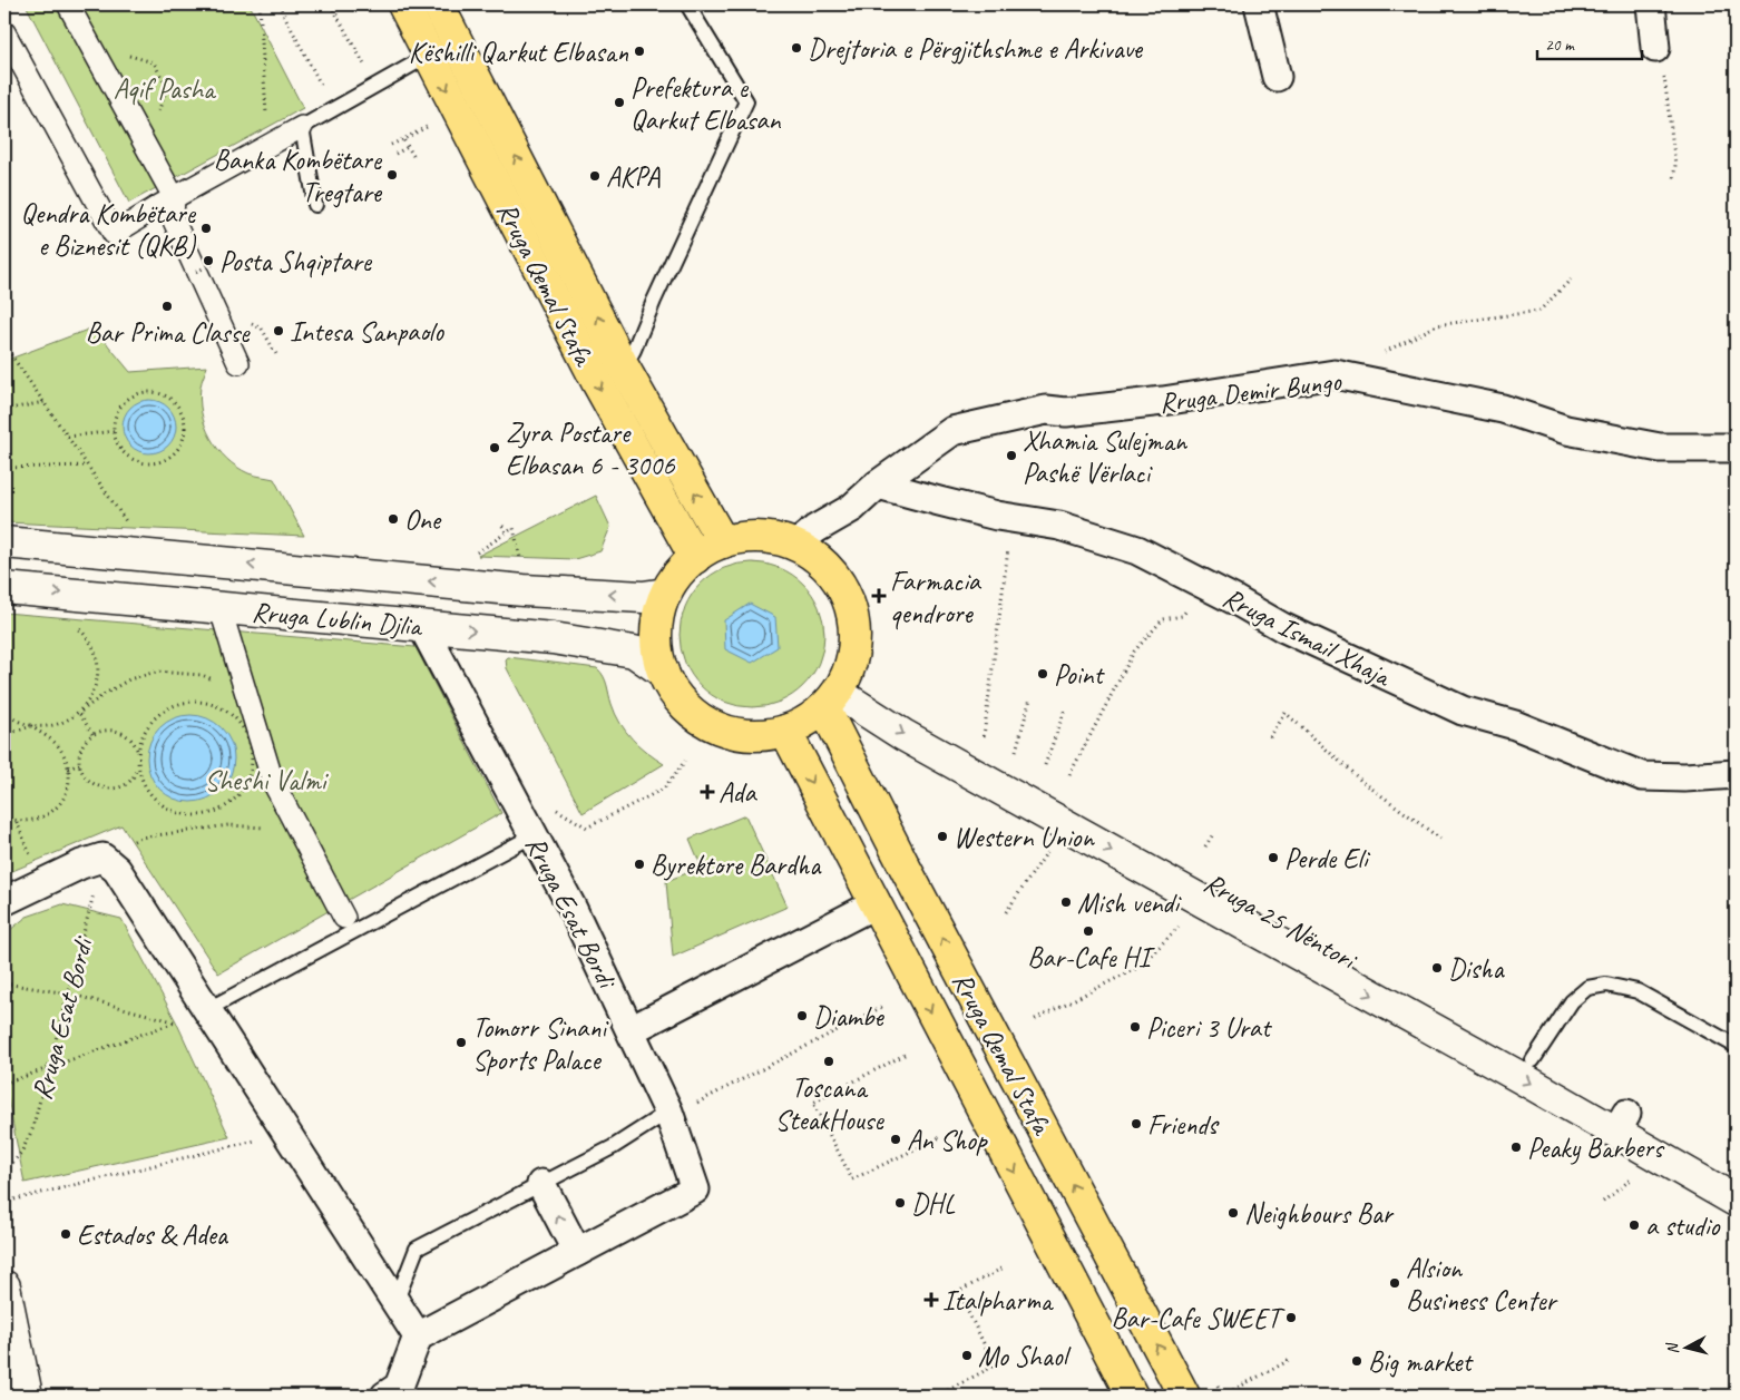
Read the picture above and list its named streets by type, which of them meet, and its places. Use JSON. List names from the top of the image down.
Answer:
{
  "streets": {
    "main road": ["Rruga Qemal Stafa"],
    "street": [
      "Rruga Demir Bungo",
      "Rruga Lublin Djlia",
      "Rruga Ismail Xhaja",
      "Rruga Esat Bordi",
      "Rruga 25 Nëntori"
    ]
  },
  "crossings": [
    ["Rruga Qemal Stafa", "Rruga Demir Bungo"],
    ["Rruga Qemal Stafa", "Rruga Lublin Djlia"],
    ["Rruga Qemal Stafa", "Rruga 25 Nëntori"],
    ["Rruga Demir Bungo", "Rruga Lublin Djlia"],
    ["Rruga Demir Bungo", "Rruga Ismail Xhaja"],
    ["Rruga Demir Bungo", "Rruga 25 Nëntori"],
    ["Rruga Lublin Djlia", "Rruga Esat Bordi"],
    ["Rruga Lublin Djlia", "Rruga 25 Nëntori"]
  ],
  "parks": ["Aqif Pasha", "Sheshi Valmi"],
  "places": {
    "other": [
      "Drejtoria e Përgjithshme e Arkivave",
      "Këshilli Qarkut Elbasan",
      "Prefektura e Qarkut Elbasan",
      "Banka Kombëtare Tregtare",
      "AKPA",
      "Qendra Kombëtare e Biznesit (QKB)",
      "Posta Shqiptare",
      "Bar Prima Classe",
      "Intesa Sanpaolo",
      "Zyra Postare Elbasan 6 - 3006",
      "Xhamia Sulejman Pashë Vërlaci",
      "One",
      "Point",
      "Western Union",
      "Perde Eli",
      "Byrektore Bardha",
      "Mish vendi",
      "Bar-Cafe HI",
      "Disha",
      "Diambe",
      "Piceri 3 Urat",
      "Tomorr Sinani Sports Palace",
      "Toscana SteakHouse",
      "Friends",
      "An Shop",
      "Peaky Barbers",
      "DHL",
      "Neighbours Bar",
      "a studio",
      "Estados & Adea",
      "Alsion Business Center",
      "Bar-Cafe SWEET",
      "Mo Shaol",
      "Big market"
    ],
    "health": ["Farmacia qendrore", "Ada", "Italpharma"]
  },
  "scale_bar": "20 m",
  "north": "left"
}
